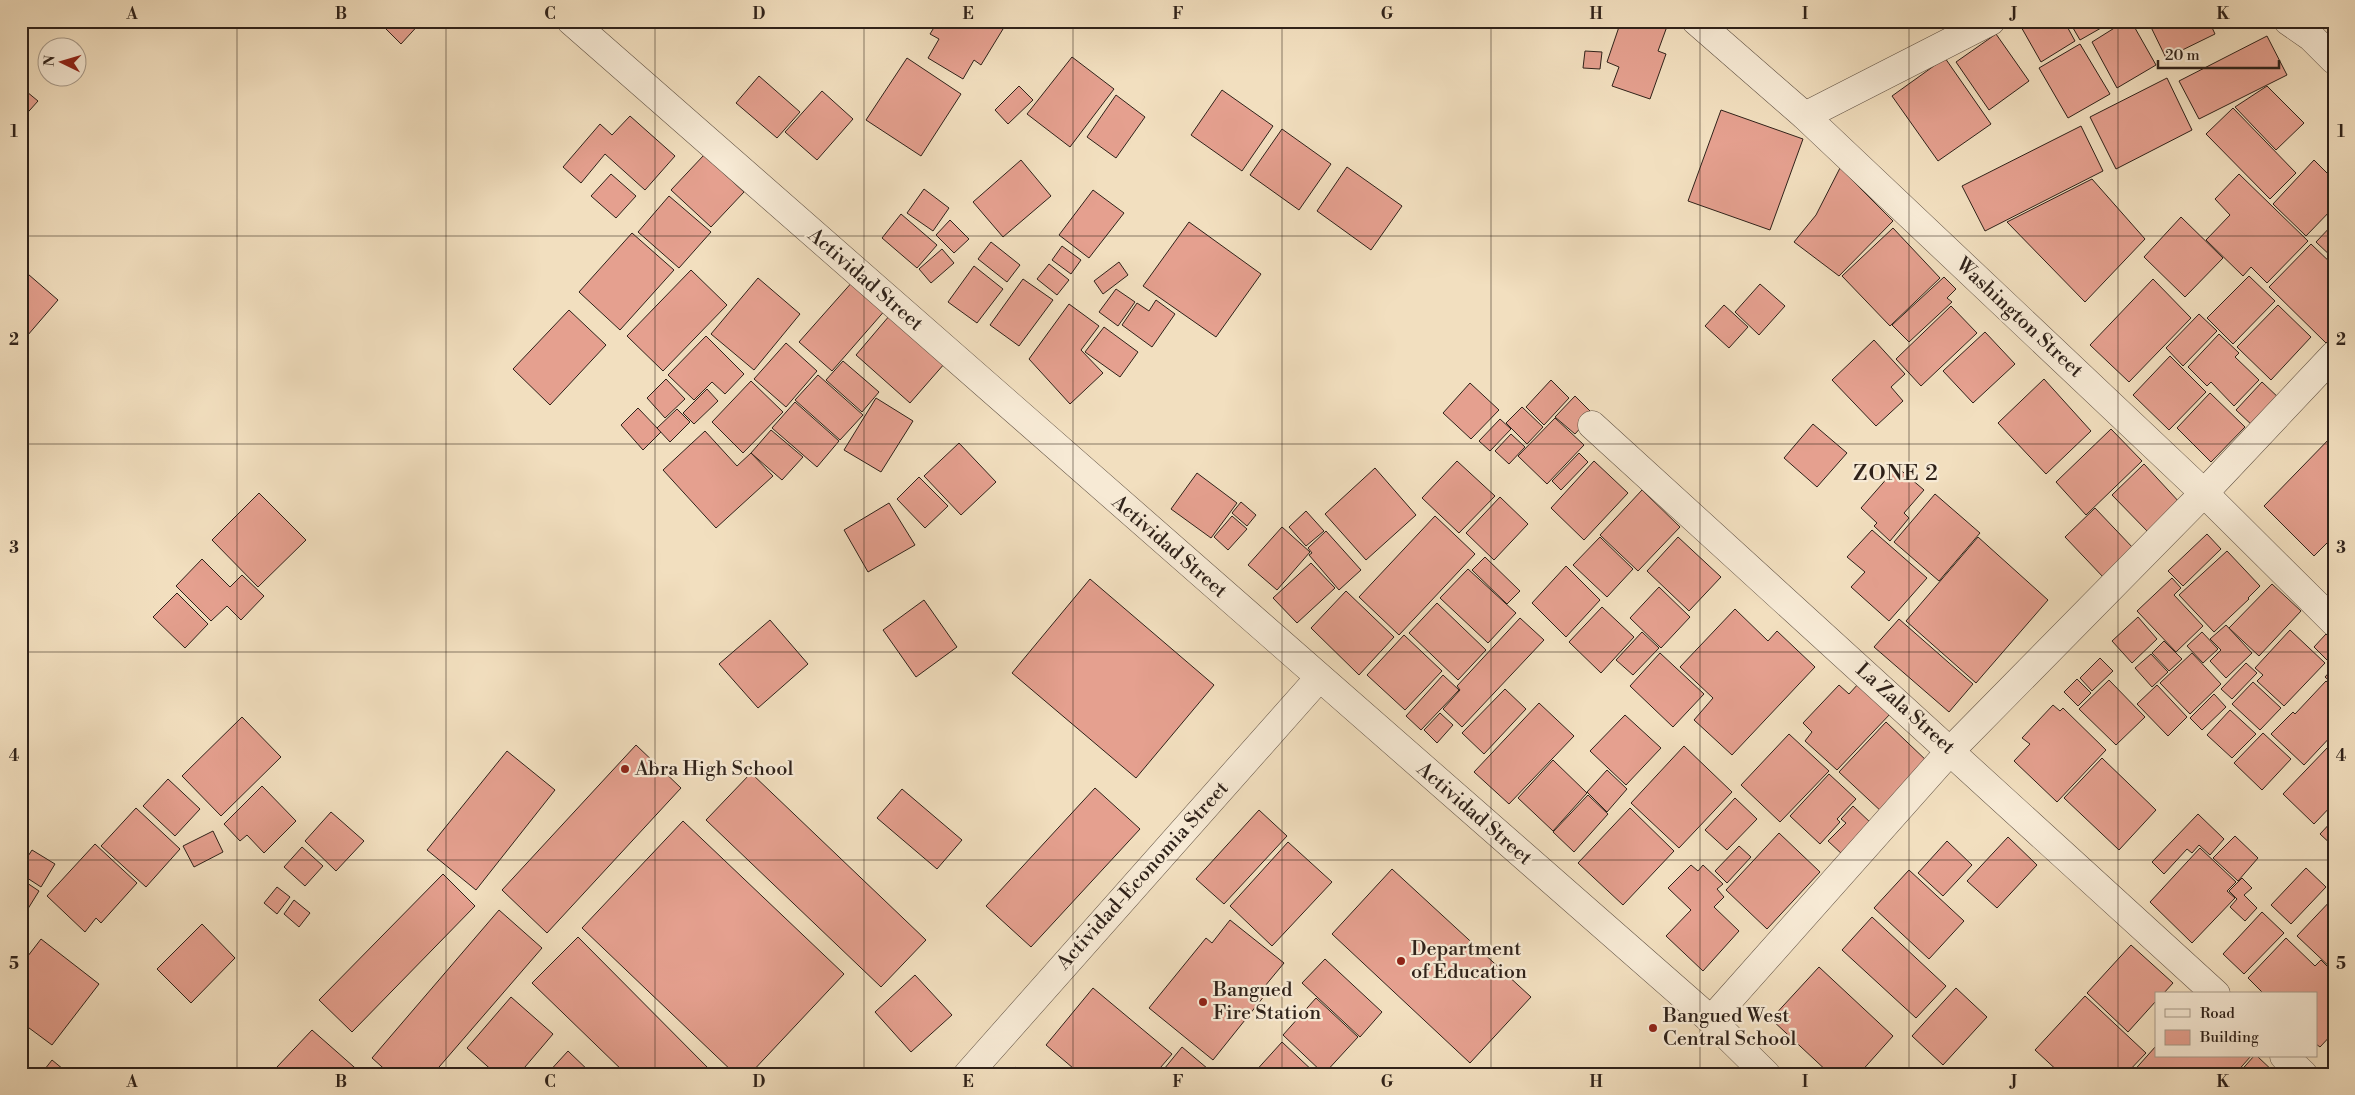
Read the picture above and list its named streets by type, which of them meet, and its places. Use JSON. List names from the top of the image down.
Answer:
{
  "streets": {
    "street": [
      "Actividad Street",
      "Washington Street",
      "La Zala Street",
      "Actividad-Economia Street"
    ]
  },
  "crossings": [
    ["Actividad Street", "Actividad-Economia Street"]
  ],
  "districts": ["ZONE 2"],
  "places": [
    "Abra High School",
    "Department of Education",
    "Bangued Fire Station",
    "Bangued West Central School"
  ],
  "legend": ["Road", "Building"],
  "scale_bar": "20 m",
  "north": "left",
  "grid": {
    "columns": [
      "A",
      "B",
      "C",
      "D",
      "E",
      "F",
      "G",
      "H",
      "I",
      "J",
      "K"
    ],
    "rows": [
      "1",
      "2",
      "3",
      "4",
      "5"
    ]
  }
}
